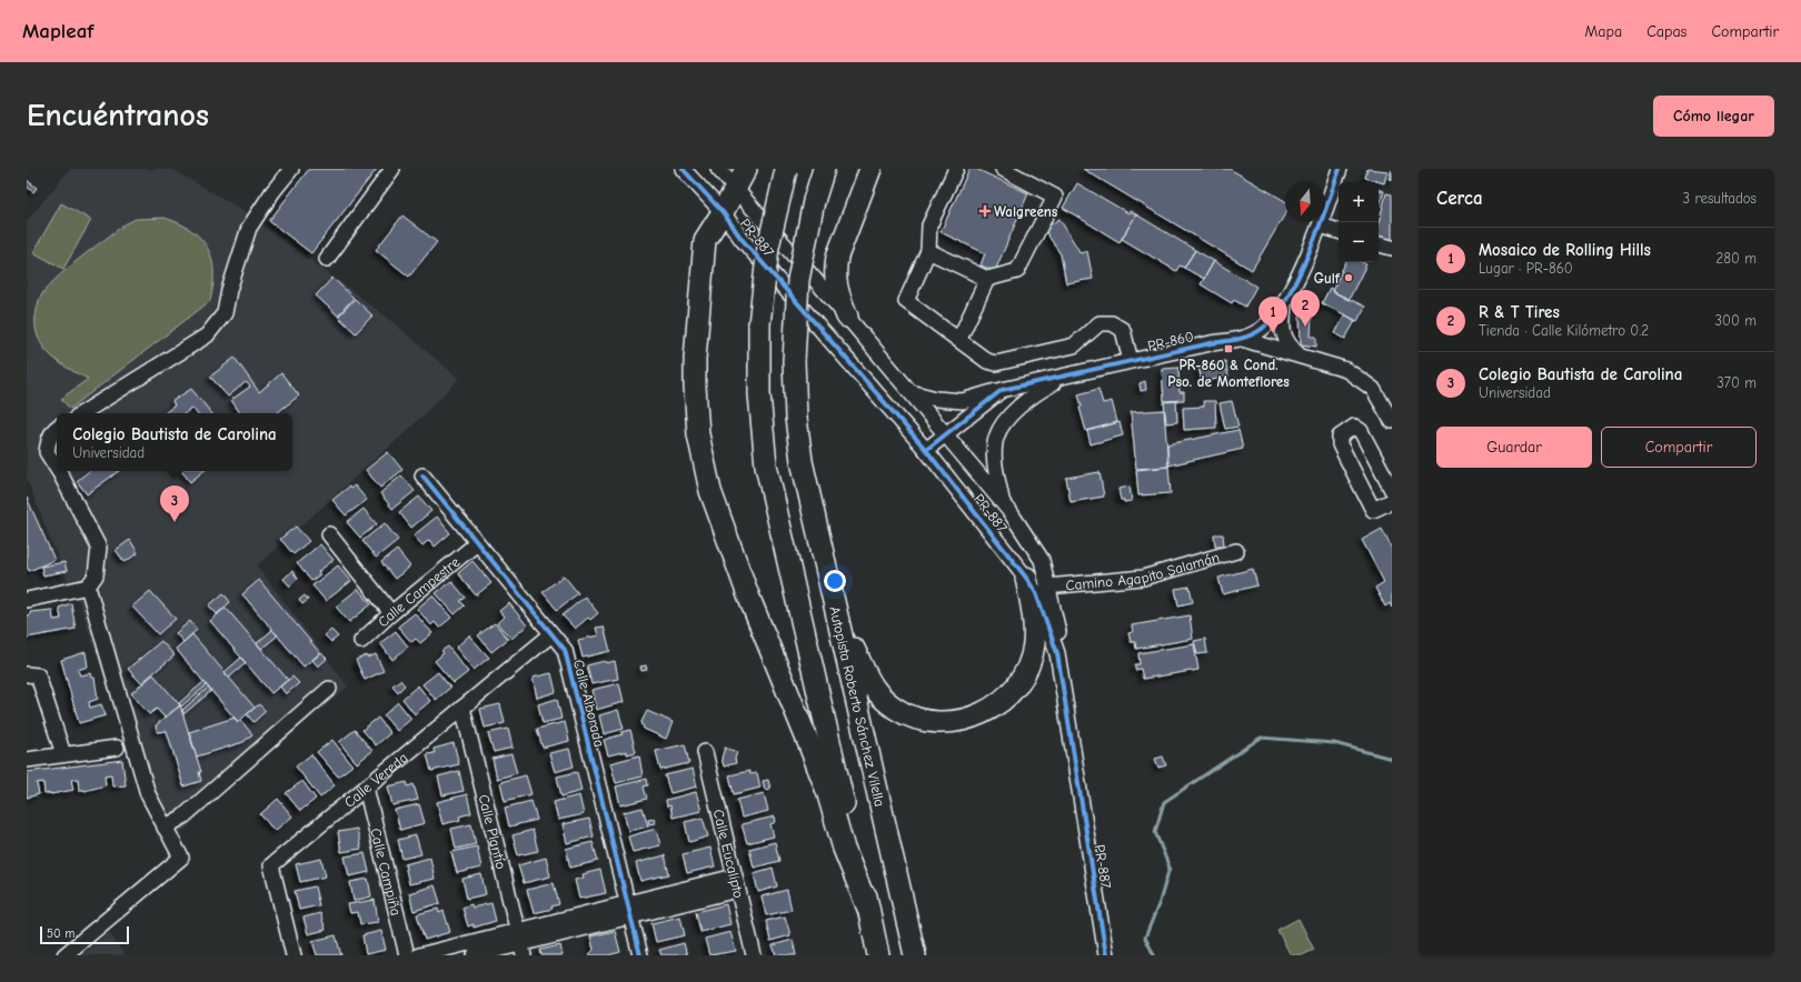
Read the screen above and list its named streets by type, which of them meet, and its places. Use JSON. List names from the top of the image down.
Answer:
{
  "streets": {
    "highway": ["Autopista Roberto Sánchez Vilella"],
    "street": [
      "PR-887",
      "PR-860",
      "Camino Agapito Salamán",
      "Calle Campestre",
      "Calle Alborada",
      "Calle Vereda",
      "Calle Plantío",
      "Calle Eucalipto",
      "Calle Campiña"
    ]
  },
  "crossings": [
    ["PR-887", "PR-860"],
    ["PR-887", "Camino Agapito Salamán"],
    ["Calle Campestre", "Calle Alborada"],
    ["Calle Alborada", "Calle Vereda"],
    ["Calle Vereda", "Calle Plantío"],
    ["Calle Vereda", "Calle Campiña"]
  ],
  "places": {
    "health": ["Walgreens"],
    "other": ["Gulf"],
    "transit": ["PR-860 & Cond. Pso. de Monteflores"]
  },
  "scale_bar": "50 m",
  "north": "bottom",
  "page": {
    "header": "Mapleaf",
    "nav": ["Mapa", "Capas", "Compartir"],
    "buttons": [
      "Cómo llegar",
      ["Guardar", "Compartir"]
    ],
    "title": "Encuéntranos",
    "heading": ["Cerca", "3 resultados"],
    "map_buttons": ["+", "−"],
    "list": [
      {
        "mark": "1",
        "name": "Mosaico de Rolling Hills",
        "note": "Lugar · PR-860",
        "value": "280 m"
      },
      {
        "mark": "2",
        "name": "R & T Tires",
        "note": "Tienda · Calle Kilómetro 0.2",
        "value": "300 m"
      },
      {
        "mark": "3",
        "name": "Colegio Bautista de Carolina",
        "note": "Universidad",
        "value": "370 m"
      }
    ],
    "pins": ["2", "1", "3"],
    "popup": ["Colegio Bautista de Carolina", "Universidad"],
    "scale": "50 m"
  }
}
